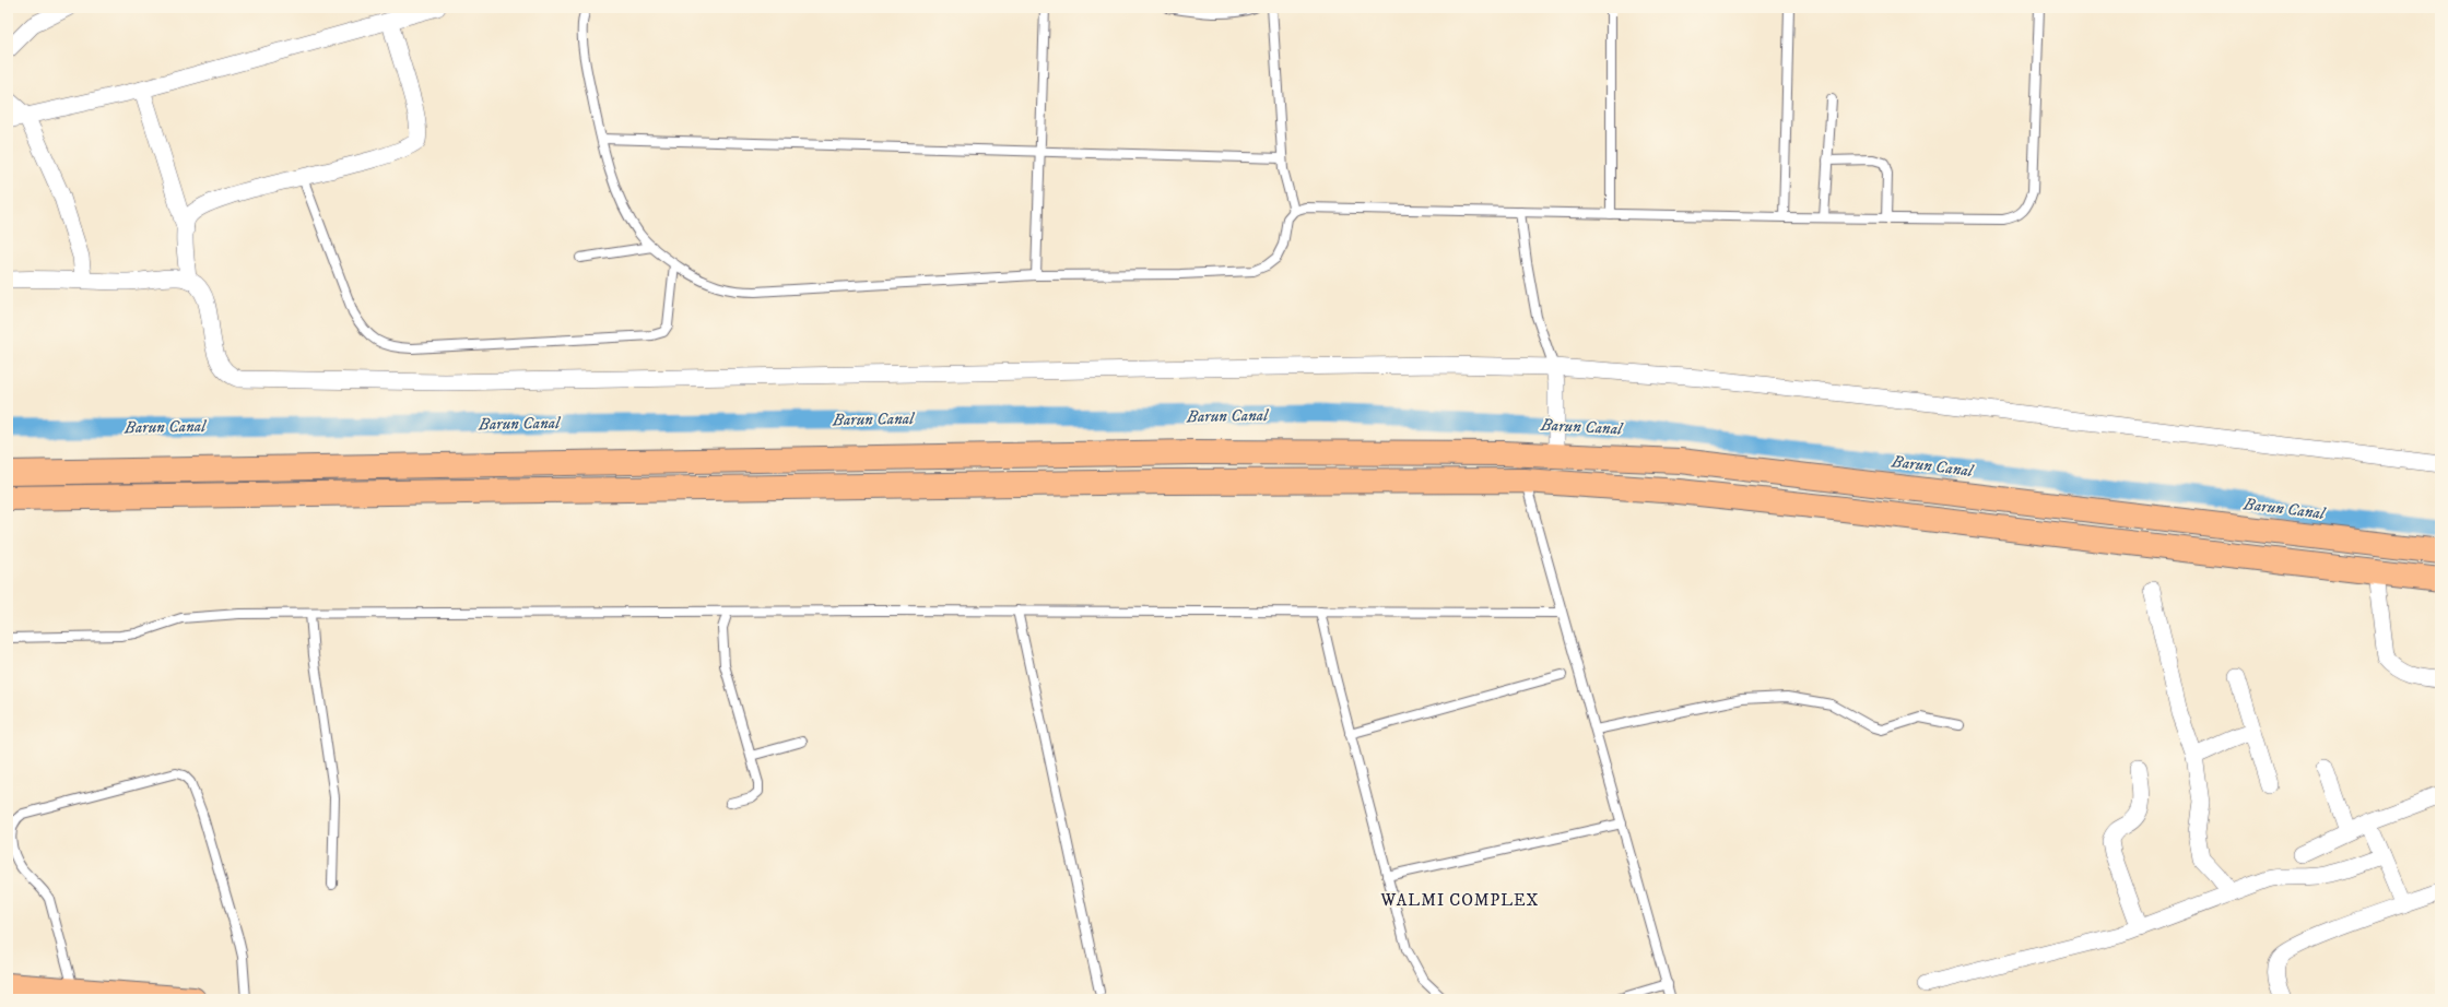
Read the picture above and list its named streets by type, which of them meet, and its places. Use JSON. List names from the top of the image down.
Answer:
{
  "districts": ["WALMI COMPLEX"],
  "water": ["Barun Canal"]
}
